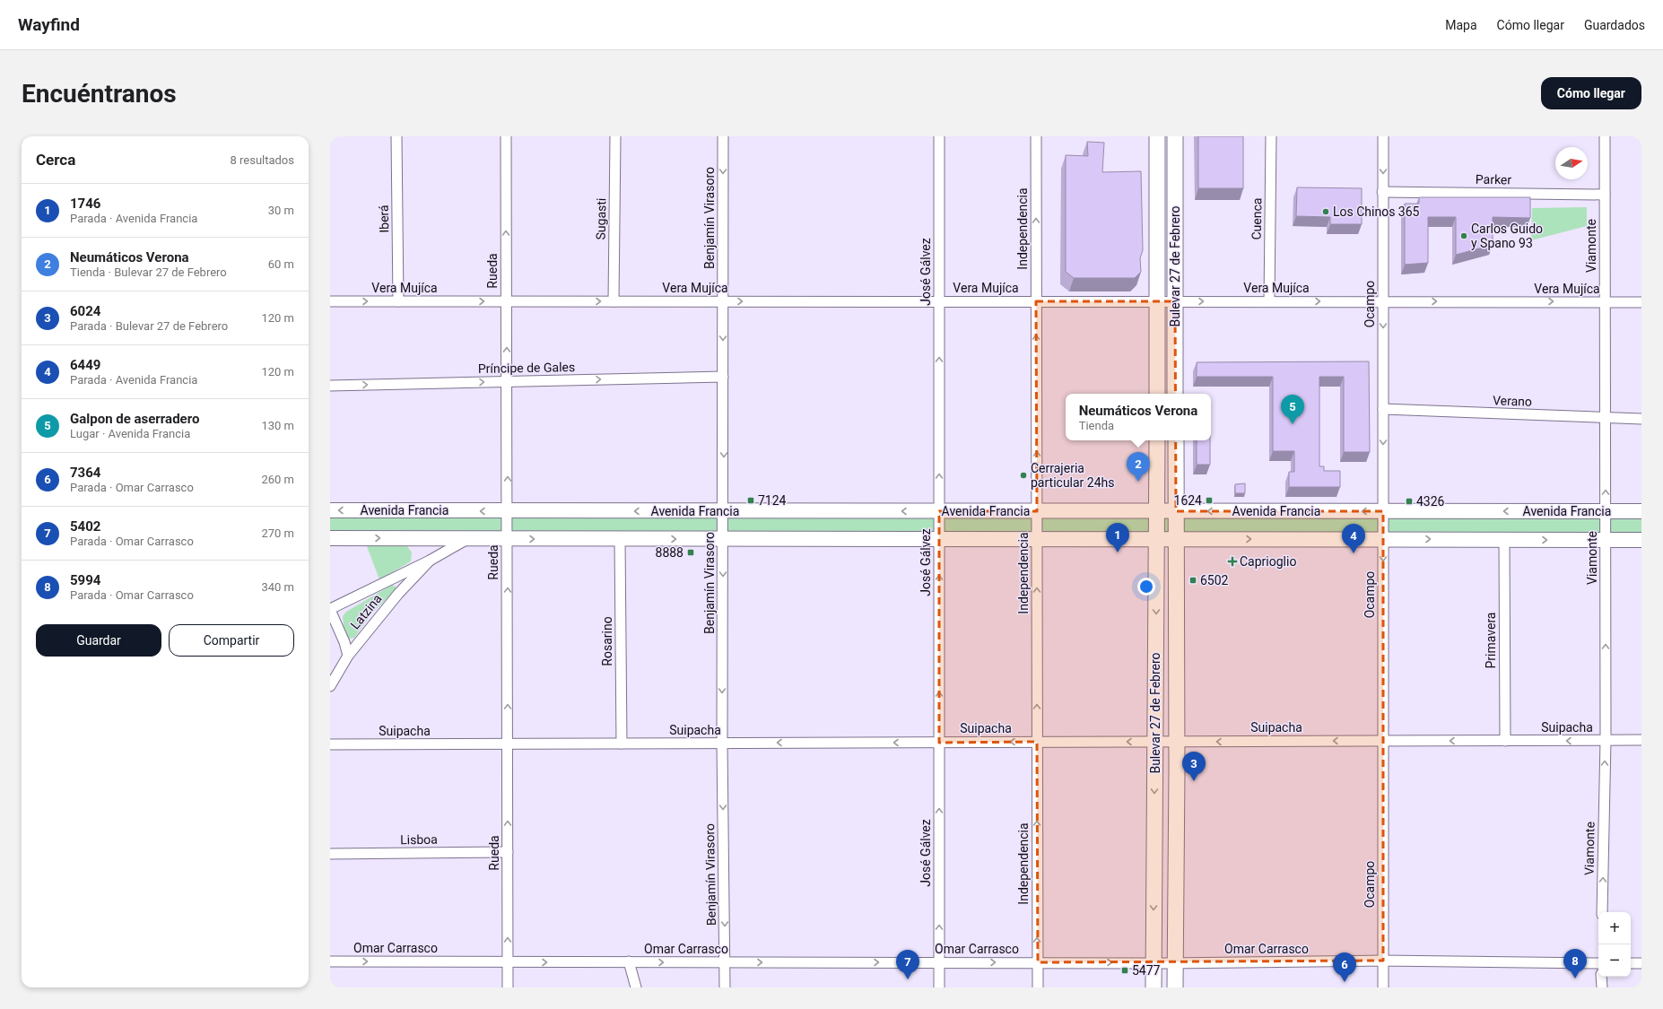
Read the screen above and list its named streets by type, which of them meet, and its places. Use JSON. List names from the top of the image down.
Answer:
{
  "streets": {
    "main road": ["Bulevar 27 de Febrero", "Avenida Francia"],
    "street": [
      "Parker",
      "Benjamín Virasoro",
      "Iberá",
      "Sugasti",
      "Cuenca",
      "Independencia",
      "Viamonte",
      "Rueda",
      "José Gálvez",
      "Vera Mujíca",
      "Ocampo",
      "Príncipe de Gales",
      "Verano",
      "Latzina",
      "Primavera",
      "Rosarino",
      "Suipacha",
      "Lisboa",
      "Omar Carrasco"
    ]
  },
  "crossings": [
    ["Parker", "Viamonte"],
    ["Parker", "Ocampo"],
    ["Benjamín Virasoro", "Vera Mujíca"],
    ["Benjamín Virasoro", "Príncipe de Gales"],
    ["Benjamín Virasoro", "Avenida Francia"],
    ["Benjamín Virasoro", "Suipacha"],
    ["Benjamín Virasoro", "Omar Carrasco"],
    ["Iberá", "Vera Mujíca"],
    ["Sugasti", "Vera Mujíca"],
    ["Cuenca", "Vera Mujíca"],
    ["Independencia", "Vera Mujíca"],
    ["Independencia", "Avenida Francia"],
    ["Independencia", "Suipacha"],
    ["Independencia", "Omar Carrasco"],
    ["Viamonte", "Vera Mujíca"],
    ["Viamonte", "Verano"],
    ["Viamonte", "Avenida Francia"],
    ["Viamonte", "Suipacha"],
    ["Bulevar 27 de Febrero", "Vera Mujíca"],
    ["Bulevar 27 de Febrero", "Avenida Francia"],
    ["Bulevar 27 de Febrero", "Suipacha"],
    ["Bulevar 27 de Febrero", "Omar Carrasco"],
    ["Rueda", "Vera Mujíca"],
    ["Rueda", "Príncipe de Gales"],
    ["Rueda", "Avenida Francia"],
    ["Rueda", "Suipacha"],
    ["Rueda", "Lisboa"],
    ["Rueda", "Omar Carrasco"],
    ["José Gálvez", "Vera Mujíca"],
    ["José Gálvez", "Avenida Francia"],
    ["José Gálvez", "Suipacha"],
    ["José Gálvez", "Omar Carrasco"],
    ["Vera Mujíca", "Ocampo"],
    ["Ocampo", "Verano"],
    ["Ocampo", "Avenida Francia"],
    ["Ocampo", "Suipacha"],
    ["Ocampo", "Omar Carrasco"],
    ["Primavera", "Suipacha"],
    ["Rosarino", "Suipacha"]
  ],
  "one_way": [
    "Benjamín Virasoro",
    "Independencia",
    "Viamonte",
    "Rueda",
    "José Gálvez",
    "Vera Mujíca",
    "Ocampo",
    "Príncipe de Gales",
    "Suipacha",
    "Omar Carrasco"
  ],
  "places": {
    "other": ["Los Chinos 365", "Carlos Guido y Spano 93", "Cerrajeria particular 24hs"],
    "transit": [
      "7124",
      "1624",
      "4326",
      "8888",
      "6502",
      "5477"
    ],
    "health": ["Caprioglio"]
  },
  "north": "right",
  "page": {
    "header": "Wayfind",
    "nav": ["Mapa", "Cómo llegar", "Guardados"],
    "buttons": [
      "Cómo llegar",
      ["Guardar", "Compartir"]
    ],
    "title": "Encuéntranos",
    "heading": ["Cerca", "8 resultados"],
    "list": [
      {
        "mark": "1",
        "name": "1746",
        "note": "Parada · Avenida Francia",
        "value": "30 m"
      },
      {
        "mark": "2",
        "name": "Neumáticos Verona",
        "note": "Tienda · Bulevar 27 de Febrero",
        "value": "60 m"
      },
      {
        "mark": "3",
        "name": "6024",
        "note": "Parada · Bulevar 27 de Febrero",
        "value": "120 m"
      },
      {
        "mark": "4",
        "name": "6449",
        "note": "Parada · Avenida Francia",
        "value": "120 m"
      },
      {
        "mark": "5",
        "name": "Galpon de aserradero",
        "note": "Lugar · Avenida Francia",
        "value": "130 m"
      },
      {
        "mark": "6",
        "name": "7364",
        "note": "Parada · Omar Carrasco",
        "value": "260 m"
      },
      {
        "mark": "7",
        "name": "5402",
        "note": "Parada · Omar Carrasco",
        "value": "270 m"
      },
      {
        "mark": "8",
        "name": "5994",
        "note": "Parada · Omar Carrasco",
        "value": "340 m"
      }
    ],
    "popup": ["Neumáticos Verona", "Tienda"],
    "pins": [
      "5",
      "2",
      "1",
      "4",
      "3",
      "8",
      "7",
      "6"
    ],
    "map_buttons": ["+", "−"]
  }
}
